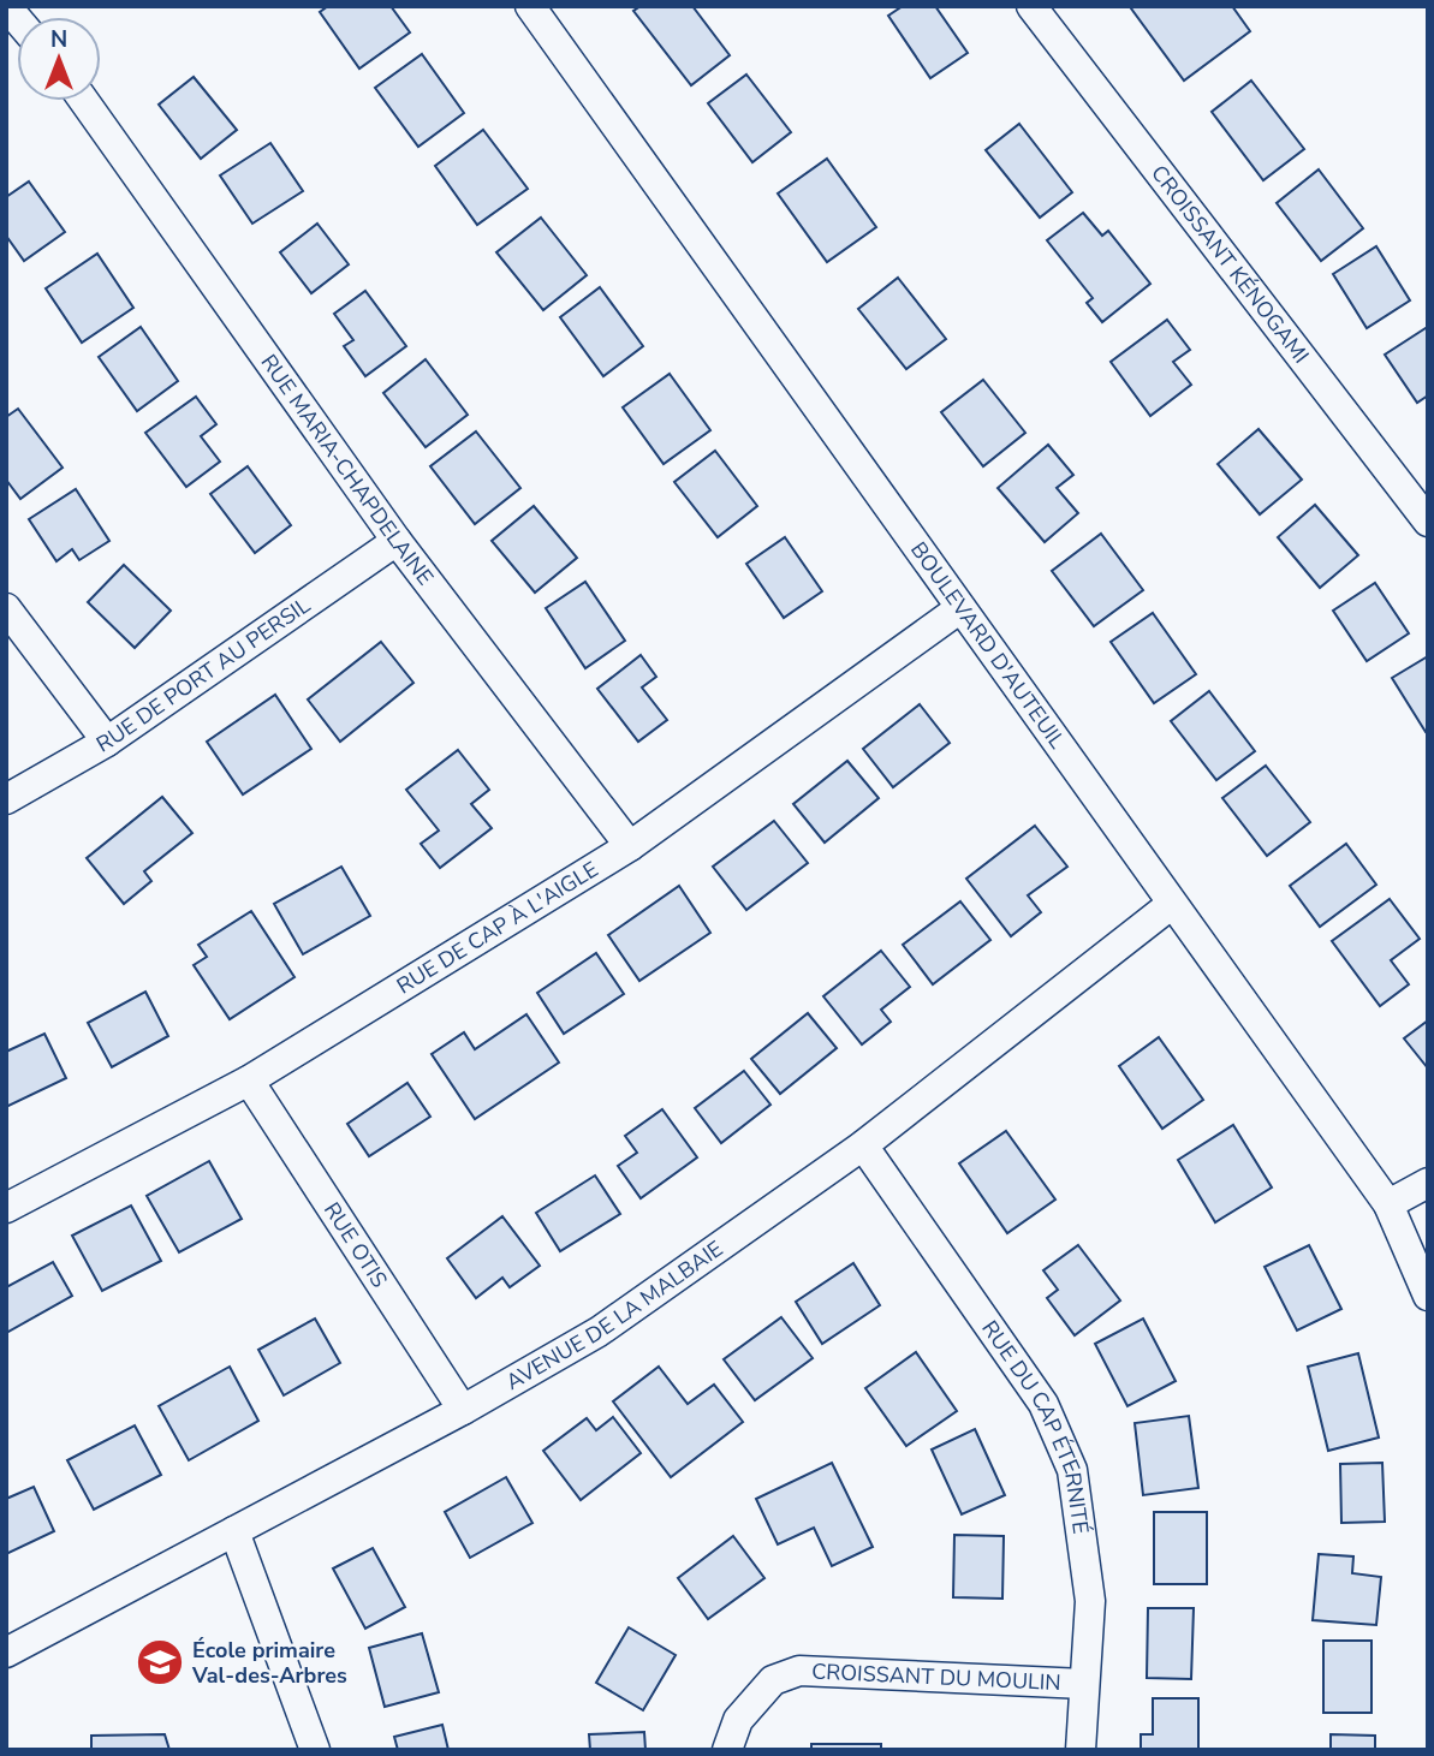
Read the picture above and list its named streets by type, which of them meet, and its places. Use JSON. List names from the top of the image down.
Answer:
{
  "streets": {
    "street": [
      "CROISSANT KÉNOGAMI",
      "RUE MARIA-CHAPDELAINE",
      "BOULEVARD D'AUTEUIL",
      "RUE DE PORT AU PERSIL",
      "RUE DE CAP À L'AIGLE",
      "RUE OTIS",
      "AVENUE DE LA MALBAIE",
      "RUE DU CAP ÉTERNITÉ",
      "CROISSANT DU MOULIN"
    ]
  },
  "crossings": [
    ["RUE MARIA-CHAPDELAINE", "RUE DE PORT AU PERSIL"],
    ["RUE MARIA-CHAPDELAINE", "RUE DE CAP À L'AIGLE"],
    ["BOULEVARD D'AUTEUIL", "RUE DE CAP À L'AIGLE"],
    ["BOULEVARD D'AUTEUIL", "AVENUE DE LA MALBAIE"],
    ["RUE DE CAP À L'AIGLE", "RUE OTIS"],
    ["RUE OTIS", "AVENUE DE LA MALBAIE"],
    ["AVENUE DE LA MALBAIE", "RUE DU CAP ÉTERNITÉ"],
    ["RUE DU CAP ÉTERNITÉ", "CROISSANT DU MOULIN"]
  ],
  "places": {
    "school or university": ["École primaire Val-des-Arbres"]
  },
  "north": "top"
}
